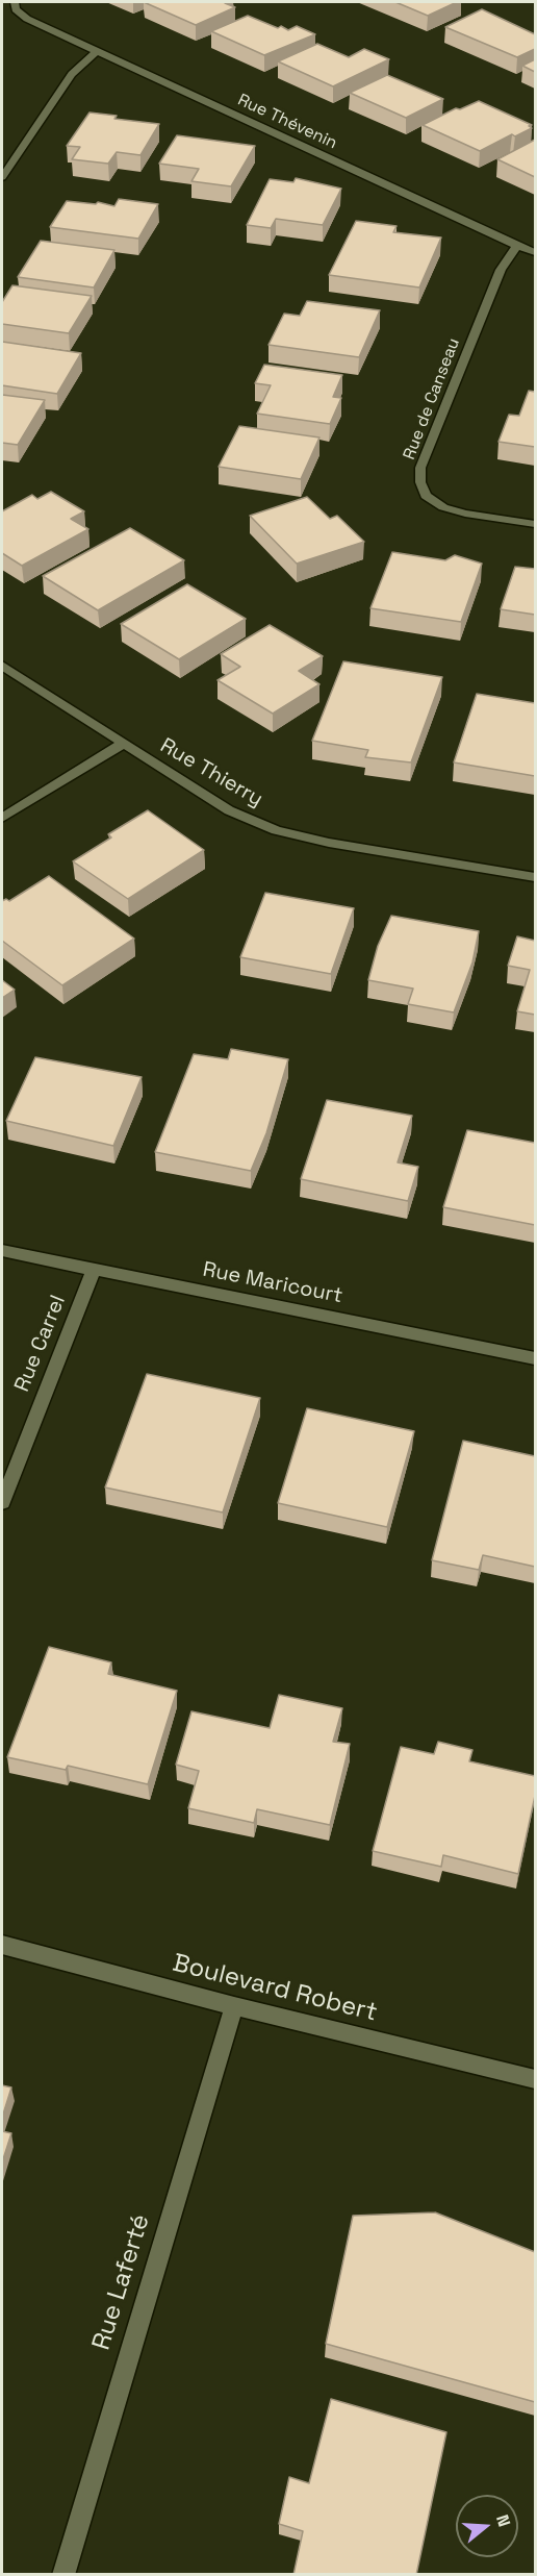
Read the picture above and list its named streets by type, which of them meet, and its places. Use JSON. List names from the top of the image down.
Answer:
{
  "streets": {
    "street": [
      "Rue Thévenin",
      "Rue de Canseau",
      "Rue Thierry",
      "Rue Maricourt",
      "Rue Carrel",
      "Boulevard Robert",
      "Rue Laferté"
    ]
  },
  "crossings": [
    ["Rue Thévenin", "Rue de Canseau"],
    ["Rue Maricourt", "Rue Carrel"],
    ["Boulevard Robert", "Rue Laferté"]
  ],
  "north": "right"
}
